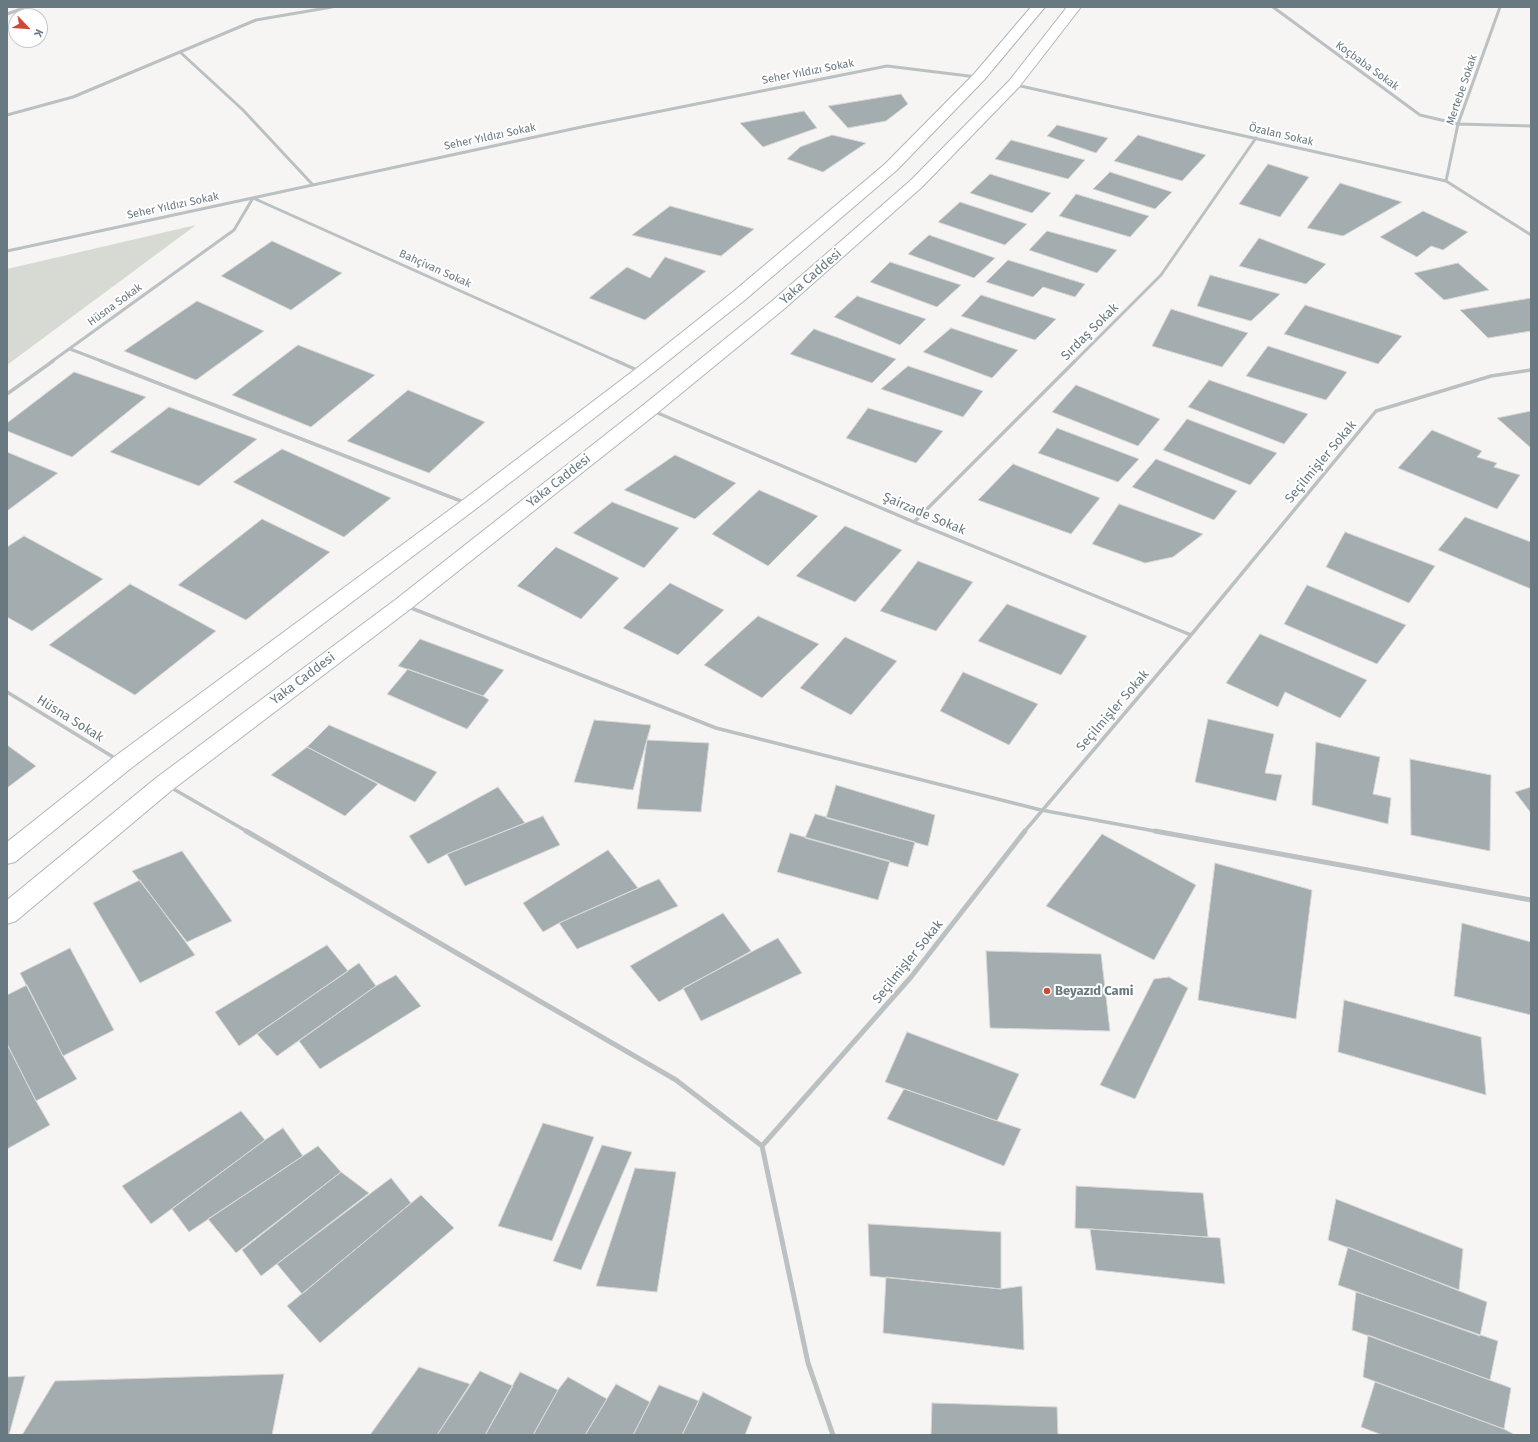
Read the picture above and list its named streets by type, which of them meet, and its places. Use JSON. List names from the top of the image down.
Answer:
{
  "streets": {
    "street": [
      "Koçbaba Sokak",
      "Seher Yıldızı Sokak",
      "Mertebe Sokak",
      "Özalan Sokak",
      "Bahçivan Sokak",
      "Yaka Caddesi",
      "Hüsna Sokak",
      "Sırdaş Sokak",
      "Seçilmişler Sokak",
      "Şairzade Sokak"
    ]
  },
  "crossings": [
    ["Koçbaba Sokak", "Mertebe Sokak"],
    ["Seher Yıldızı Sokak", "Bahçivan Sokak"],
    ["Seher Yıldızı Sokak", "Hüsna Sokak"],
    ["Mertebe Sokak", "Özalan Sokak"],
    ["Özalan Sokak", "Yaka Caddesi"],
    ["Özalan Sokak", "Sırdaş Sokak"],
    ["Bahçivan Sokak", "Hüsna Sokak"],
    ["Yaka Caddesi", "Şairzade Sokak"],
    ["Sırdaş Sokak", "Şairzade Sokak"],
    ["Seçilmişler Sokak", "Şairzade Sokak"]
  ],
  "places": ["Beyazıd Cami"],
  "north": "bottom right"
}
